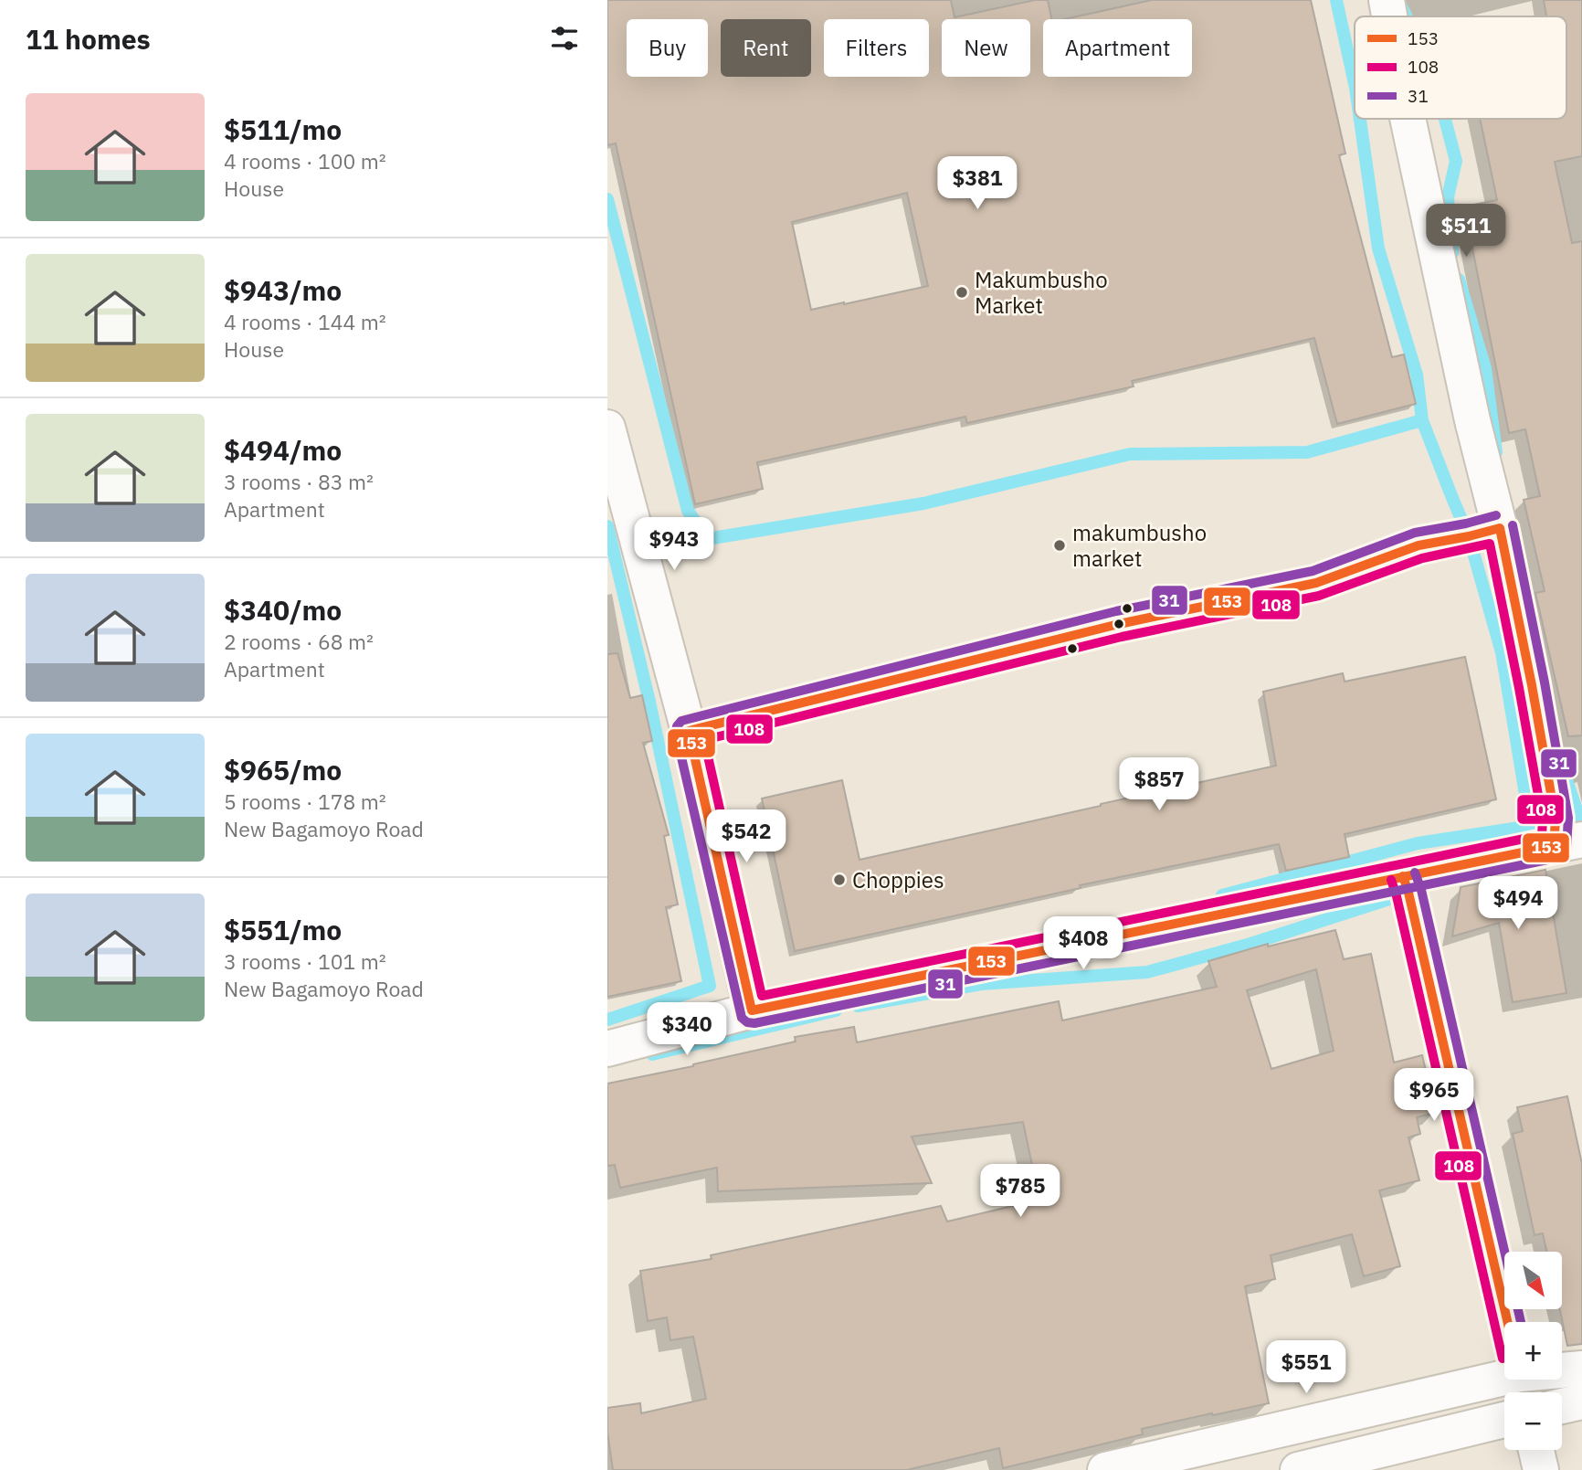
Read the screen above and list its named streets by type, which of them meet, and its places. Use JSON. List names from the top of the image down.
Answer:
{
  "places": ["Makumbusho Market", "makumbusho market", "Choppies"],
  "lines": ["transit line 31", "transit line 153", "transit line 108"],
  "legend": ["153", "108", "31"],
  "north": "bottom right",
  "page": {
    "heading": "11 homes",
    "chip": [
      "Buy",
      "Rent",
      "Filters",
      "New",
      "Apartment"
    ],
    "list": [
      {
        "name": "$511/mo",
        "note": "4 rooms · 100 m² · House"
      },
      {
        "name": "$943/mo",
        "note": "4 rooms · 144 m² · House"
      },
      {
        "name": "$494/mo",
        "note": "3 rooms · 83 m² · Apartment"
      },
      {
        "name": "$340/mo",
        "note": "2 rooms · 68 m² · Apartment"
      },
      {
        "name": "$965/mo",
        "note": "5 rooms · 178 m² · New Bagamoyo Road"
      },
      {
        "name": "$551/mo",
        "note": "3 rooms · 101 m² · New Bagamoyo Road"
      }
    ],
    "price": [
      "$381",
      "$511",
      "$943",
      "$857",
      "$542",
      "$494",
      "$408",
      "$340",
      "$965",
      "$785",
      "$551"
    ],
    "map_buttons": ["+", "−"]
  }
}
